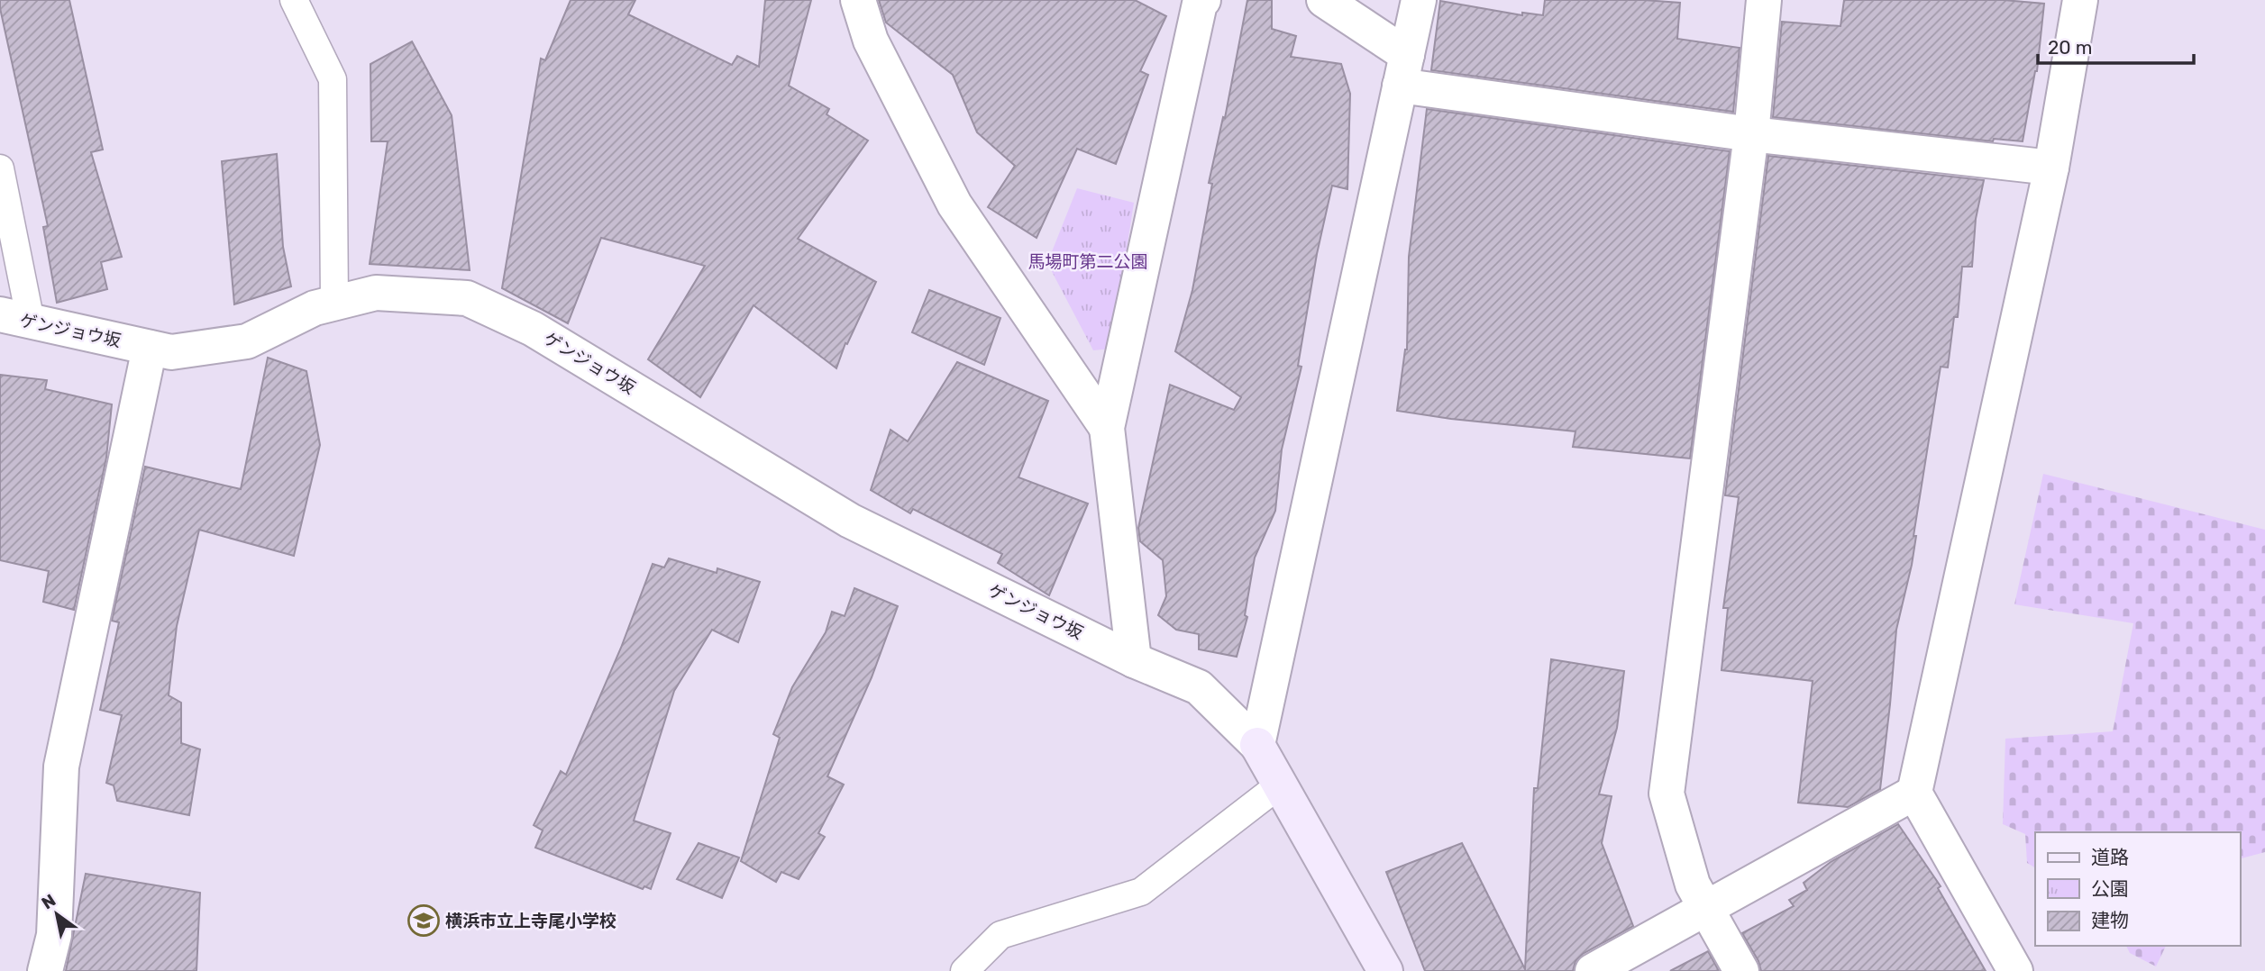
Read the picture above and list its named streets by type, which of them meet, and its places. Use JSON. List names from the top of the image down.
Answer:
{
  "streets": {
    "street": ["ゲンジョウ坂"]
  },
  "parks": ["馬場町第二公園"],
  "places": {
    "school or university": ["横浜市立上寺尾小学校"]
  },
  "legend": ["道路", "公園", "建物"],
  "scale_bar": "20 m",
  "north": "top left"
}
